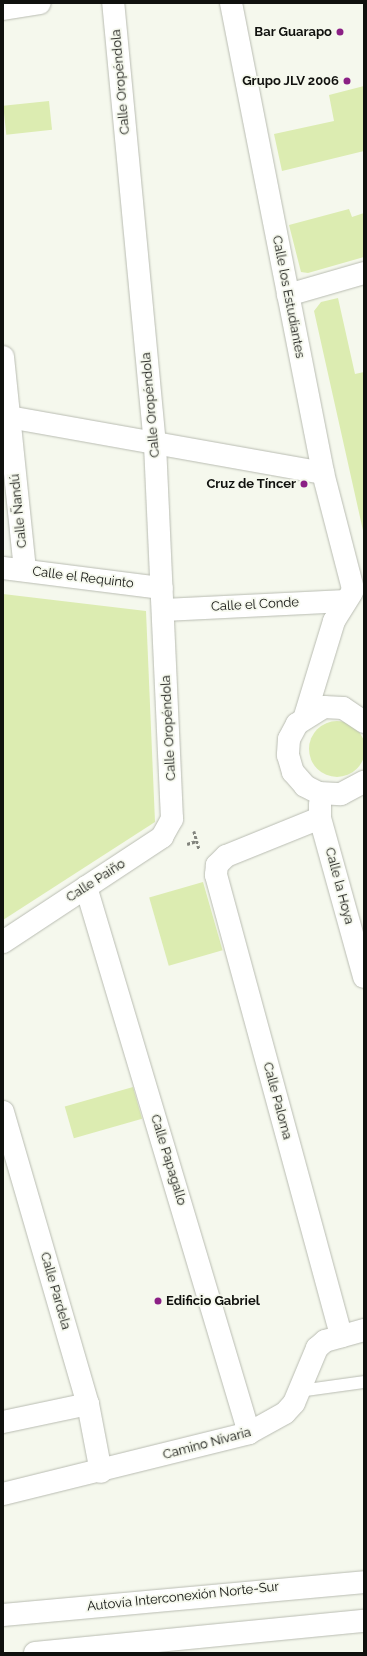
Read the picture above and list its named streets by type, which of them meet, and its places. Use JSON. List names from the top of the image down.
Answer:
{
  "streets": {
    "main road": [
      "Calle Oropéndola",
      "Calle los Estudiantes",
      "Calle Ñandú",
      "Calle el Requinto",
      "Calle el Conde",
      "Calle Paiño",
      "Calle la Hoya",
      "Calle Paloma",
      "Calle Papagallo",
      "Calle Pardela",
      "Camino Nivaria",
      "Autovía Interconexión Norte-Sur"
    ]
  },
  "crossings": [
    ["Calle Oropéndola", "Calle el Requinto"],
    ["Calle Oropéndola", "Calle el Conde"],
    ["Calle Oropéndola", "Calle Paiño"],
    ["Calle los Estudiantes", "Calle el Conde"],
    ["Calle Ñandú", "Calle el Requinto"],
    ["Calle Paiño", "Calle Papagallo"],
    ["Calle Paloma", "Camino Nivaria"],
    ["Calle Papagallo", "Camino Nivaria"],
    ["Calle Pardela", "Camino Nivaria"]
  ],
  "places": [
    "Bar Guarapo",
    "Grupo JLV 2006",
    "Cruz de Tíncer",
    "Edificio Gabriel"
  ]
}
